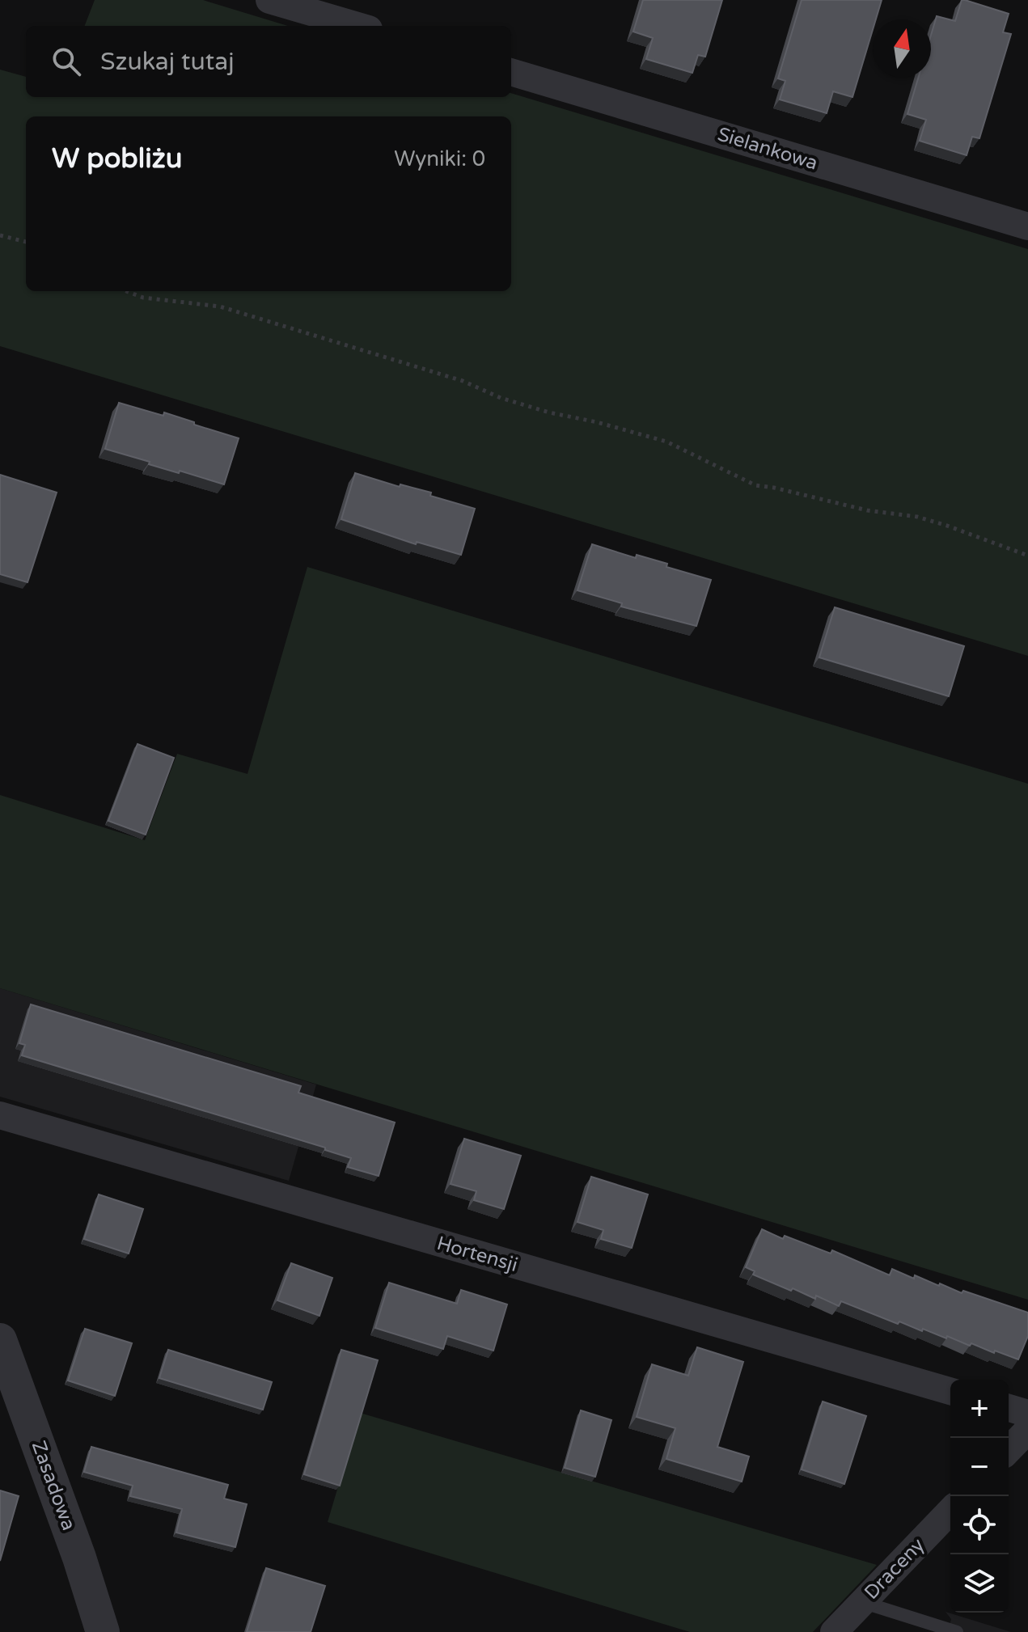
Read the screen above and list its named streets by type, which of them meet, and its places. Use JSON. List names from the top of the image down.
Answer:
{
  "streets": {
    "street": [
      "Sielankowa",
      "Hortensji",
      "Zasadowa",
      "Draceny"
    ]
  },
  "north": "top",
  "page": {
    "search": "Szukaj tutaj",
    "heading": ["W pobliżu", "Wyniki: 0"],
    "map_buttons": ["+", "−"]
  }
}
